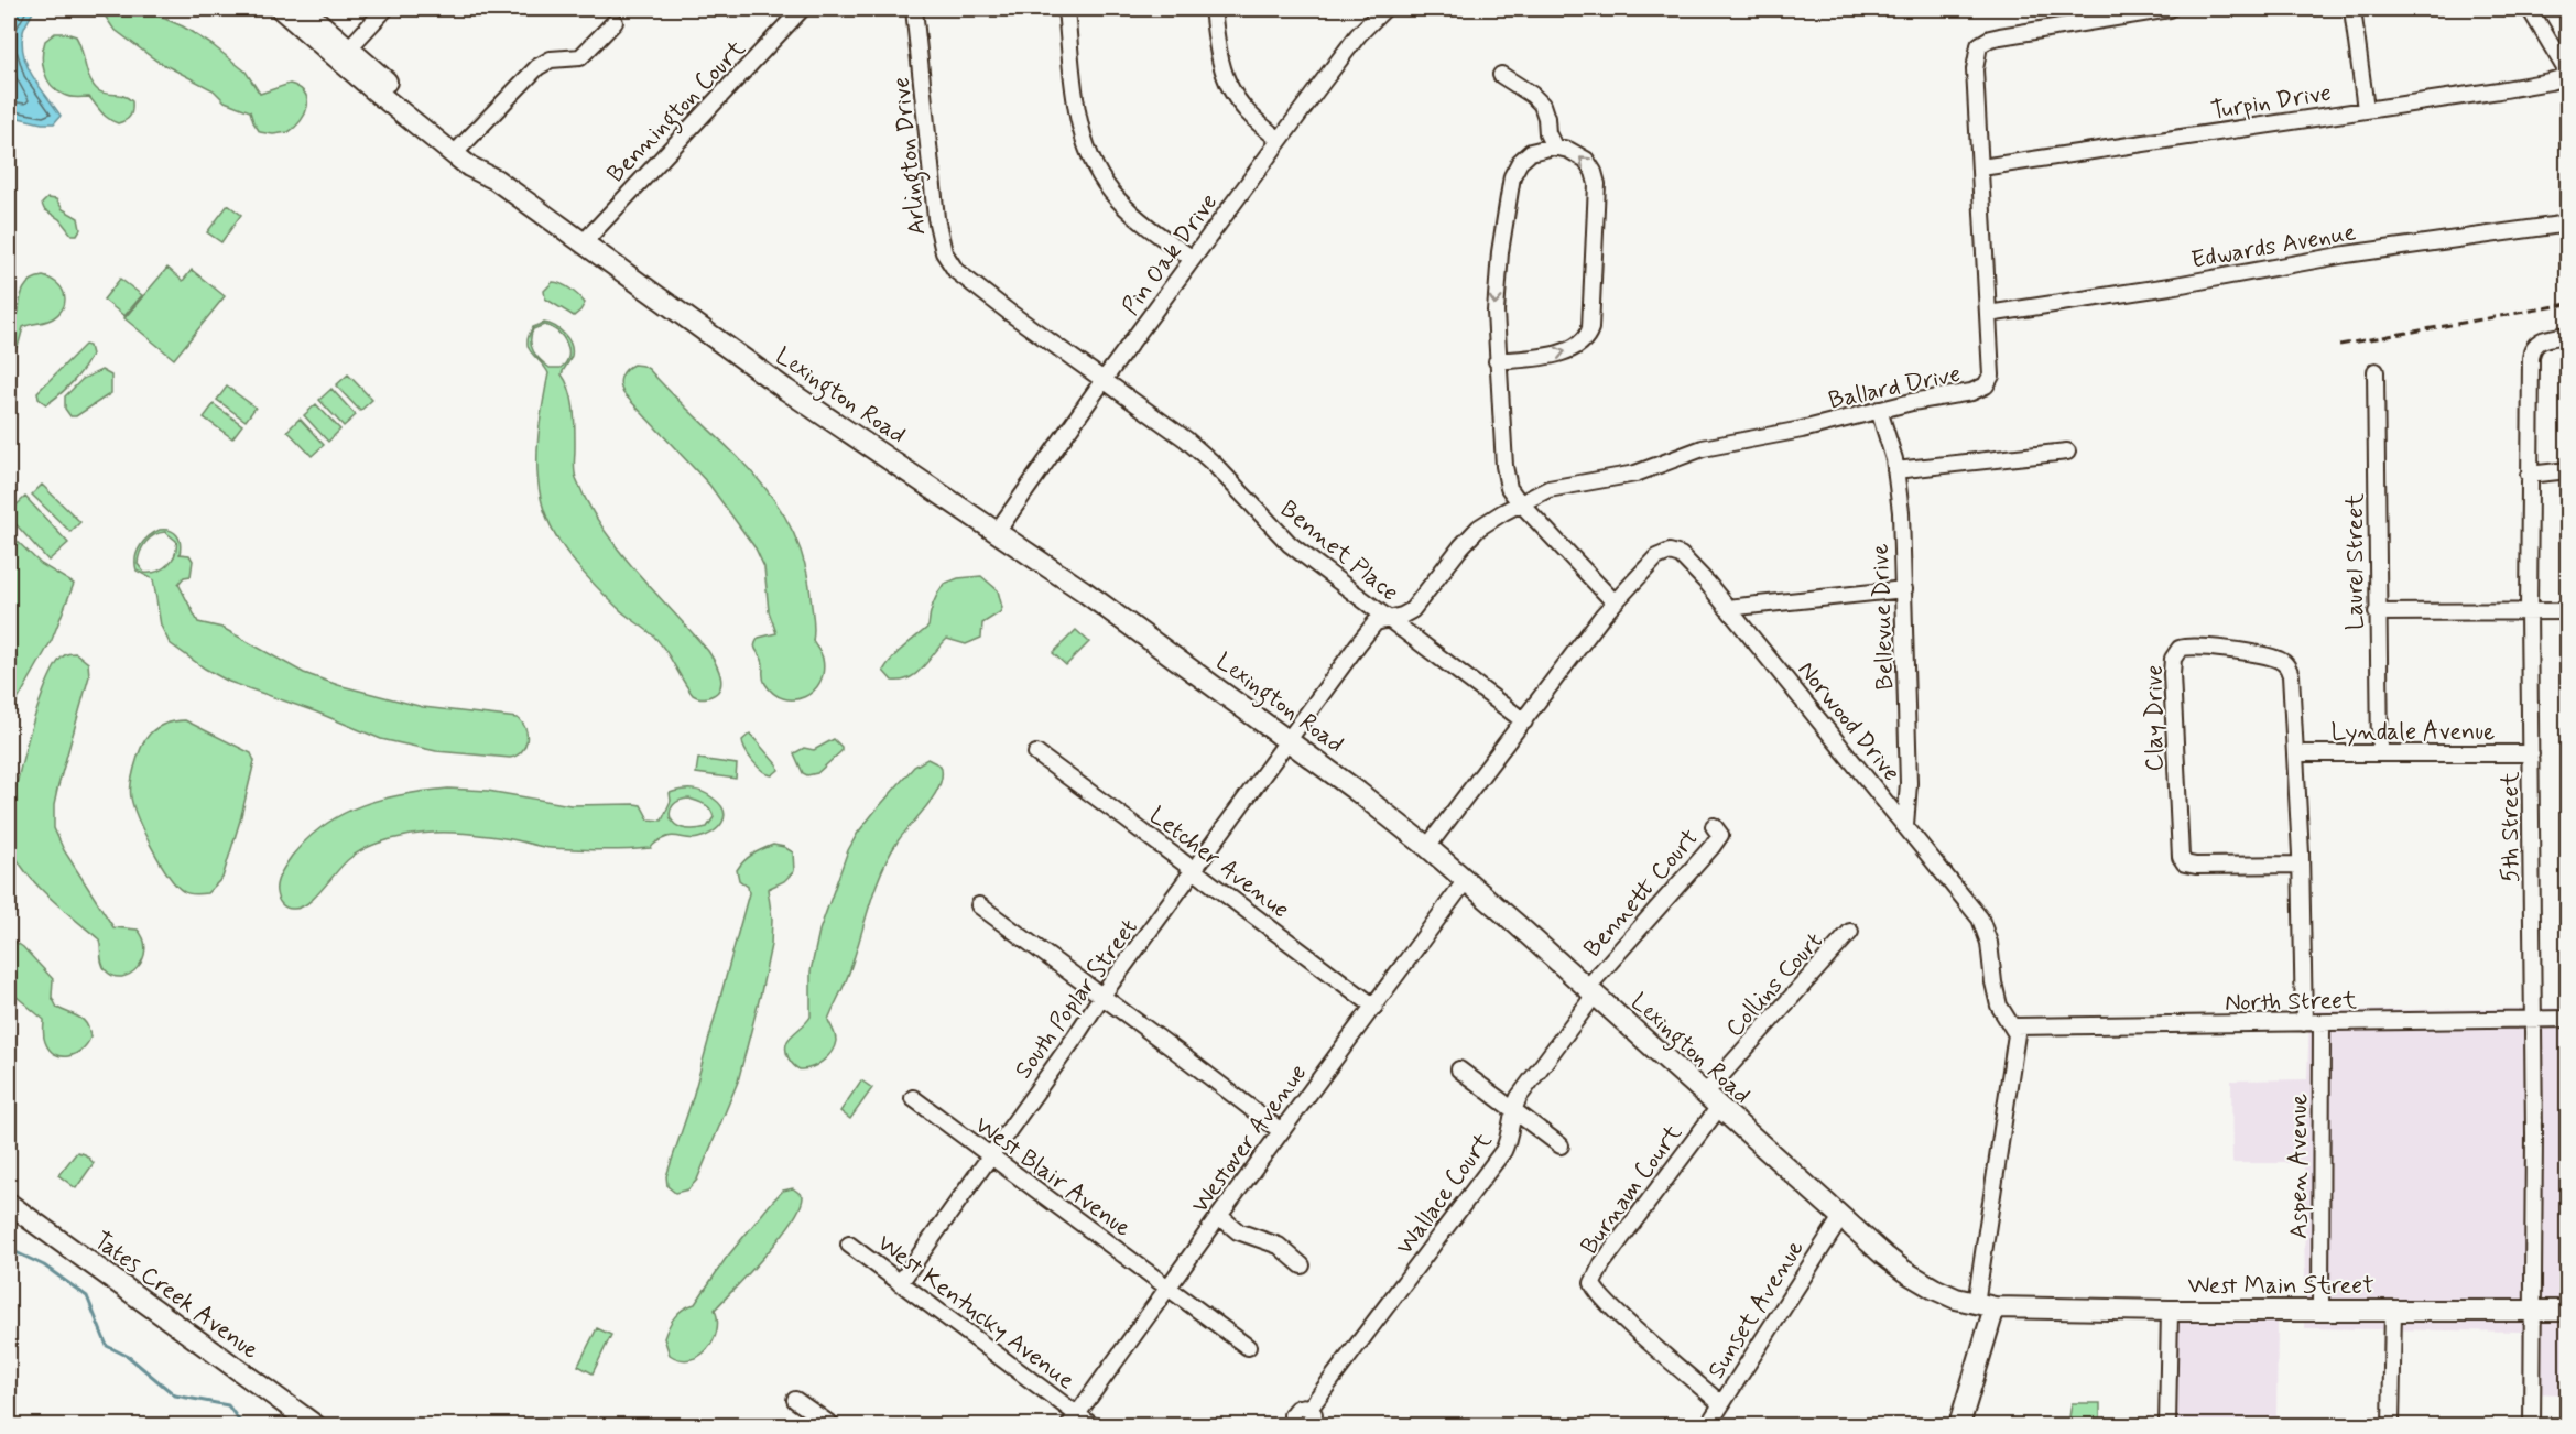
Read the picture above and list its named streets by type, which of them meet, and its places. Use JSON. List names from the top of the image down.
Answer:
{
  "streets": {
    "main road": ["Lexington Road", "West Main Street", "Tates Creek Avenue"],
    "street": [
      "Turpin Drive",
      "Bennington Court",
      "Arlington Drive",
      "Edwards Avenue",
      "Pin Oak Drive",
      "Ballard Drive",
      "Bennet Place",
      "Laurel Street",
      "Bellevue Drive",
      "Clay Drive",
      "Norwood Drive",
      "Lyndale Avenue",
      "5th Street",
      "Letcher Avenue",
      "Bennett Court",
      "Collins Court",
      "South Poplar Street",
      "North Street",
      "Westover Avenue",
      "Aspen Avenue",
      "West Blair Avenue",
      "Burnam Court",
      "Wallace Court",
      "Sunset Avenue",
      "West Kentucky Avenue"
    ]
  },
  "crossings": [
    ["Turpin Drive", "Ballard Drive"],
    ["Bennington Court", "Lexington Road"],
    ["Arlington Drive", "Pin Oak Drive"],
    ["Arlington Drive", "Bennet Place"],
    ["Edwards Avenue", "Ballard Drive"],
    ["Pin Oak Drive", "Lexington Road"],
    ["Pin Oak Drive", "Bennet Place"],
    ["Ballard Drive", "Bennet Place"],
    ["Ballard Drive", "Bellevue Drive"],
    ["Ballard Drive", "South Poplar Street"],
    ["Lexington Road", "Norwood Drive"],
    ["Lexington Road", "Bennett Court"],
    ["Lexington Road", "Collins Court"],
    ["Lexington Road", "South Poplar Street"],
    ["Lexington Road", "Westover Avenue"],
    ["Lexington Road", "Burnam Court"],
    ["Lexington Road", "Wallace Court"],
    ["Lexington Road", "West Main Street"],
    ["Lexington Road", "Sunset Avenue"],
    ["Bennet Place", "Norwood Drive"],
    ["Bennet Place", "South Poplar Street"],
    ["Laurel Street", "Lyndale Avenue"],
    ["Bellevue Drive", "Norwood Drive"],
    ["Clay Drive", "Lyndale Avenue"],
    ["Clay Drive", "North Street"],
    ["Norwood Drive", "North Street"],
    ["Lyndale Avenue", "5th Street"],
    ["5th Street", "North Street"],
    ["5th Street", "West Main Street"],
    ["Letcher Avenue", "South Poplar Street"],
    ["Letcher Avenue", "Westover Avenue"],
    ["Bennett Court", "Wallace Court"],
    ["Collins Court", "Burnam Court"],
    ["South Poplar Street", "West Blair Avenue"],
    ["South Poplar Street", "West Kentucky Avenue"],
    ["North Street", "Aspen Avenue"],
    ["Westover Avenue", "West Blair Avenue"],
    ["Westover Avenue", "West Kentucky Avenue"],
    ["Aspen Avenue", "West Main Street"],
    ["Burnam Court", "Sunset Avenue"]
  ]
}
